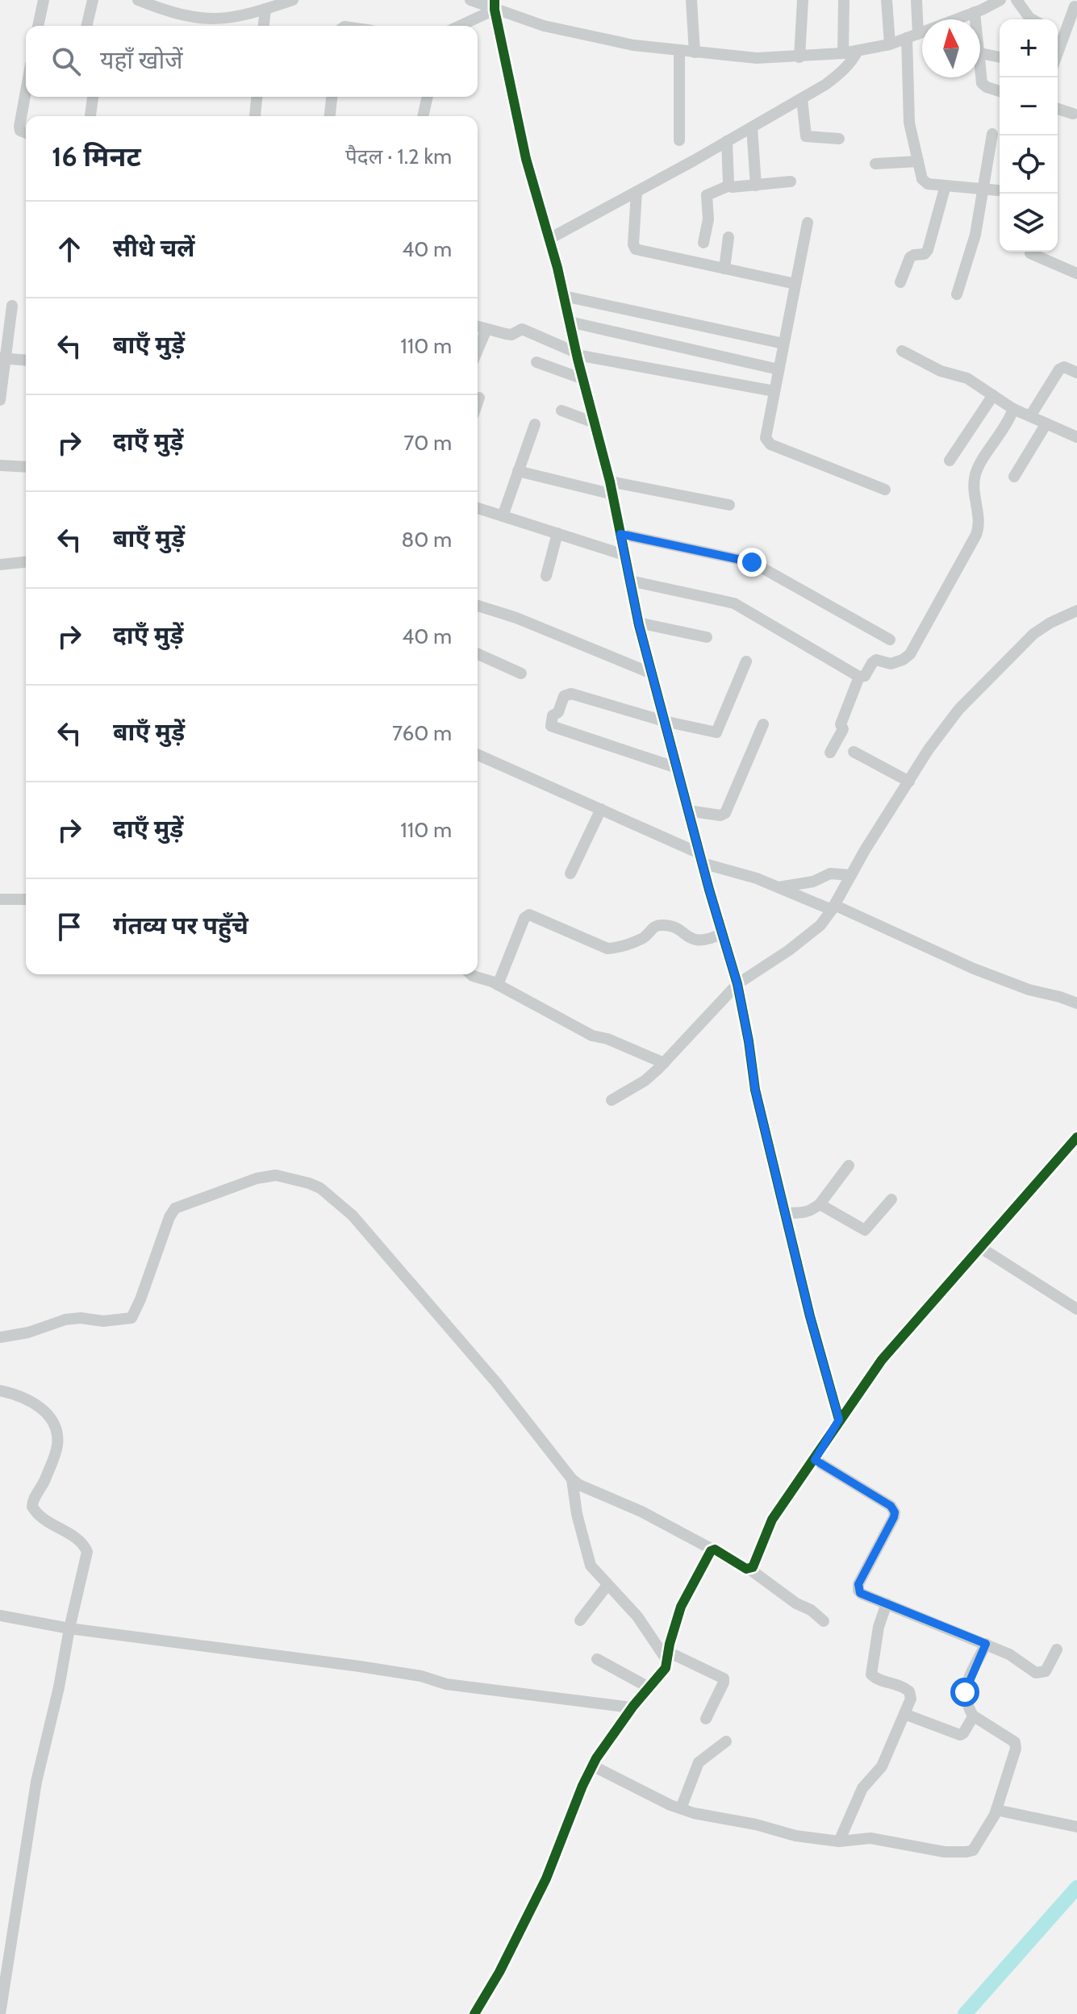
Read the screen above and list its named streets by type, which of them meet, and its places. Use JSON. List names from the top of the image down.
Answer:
{
  "north": "top",
  "page": {
    "map_buttons": ["+", "−"],
    "search": "यहाँ खोजें",
    "heading": ["16 मिनट", "पैदल · 1.2 km"],
    "list": [
      ["सीधे चलें", "40 m"],
      ["बाएँ मुड़ें", "110 m"],
      ["दाएँ मुड़ें", "70 m"],
      ["बाएँ मुड़ें", "80 m"],
      ["दाएँ मुड़ें", "40 m"],
      ["बाएँ मुड़ें", "760 m"],
      ["दाएँ मुड़ें", "110 m"],
      "गंतव्य पर पहुँचे"
    ]
  }
}
